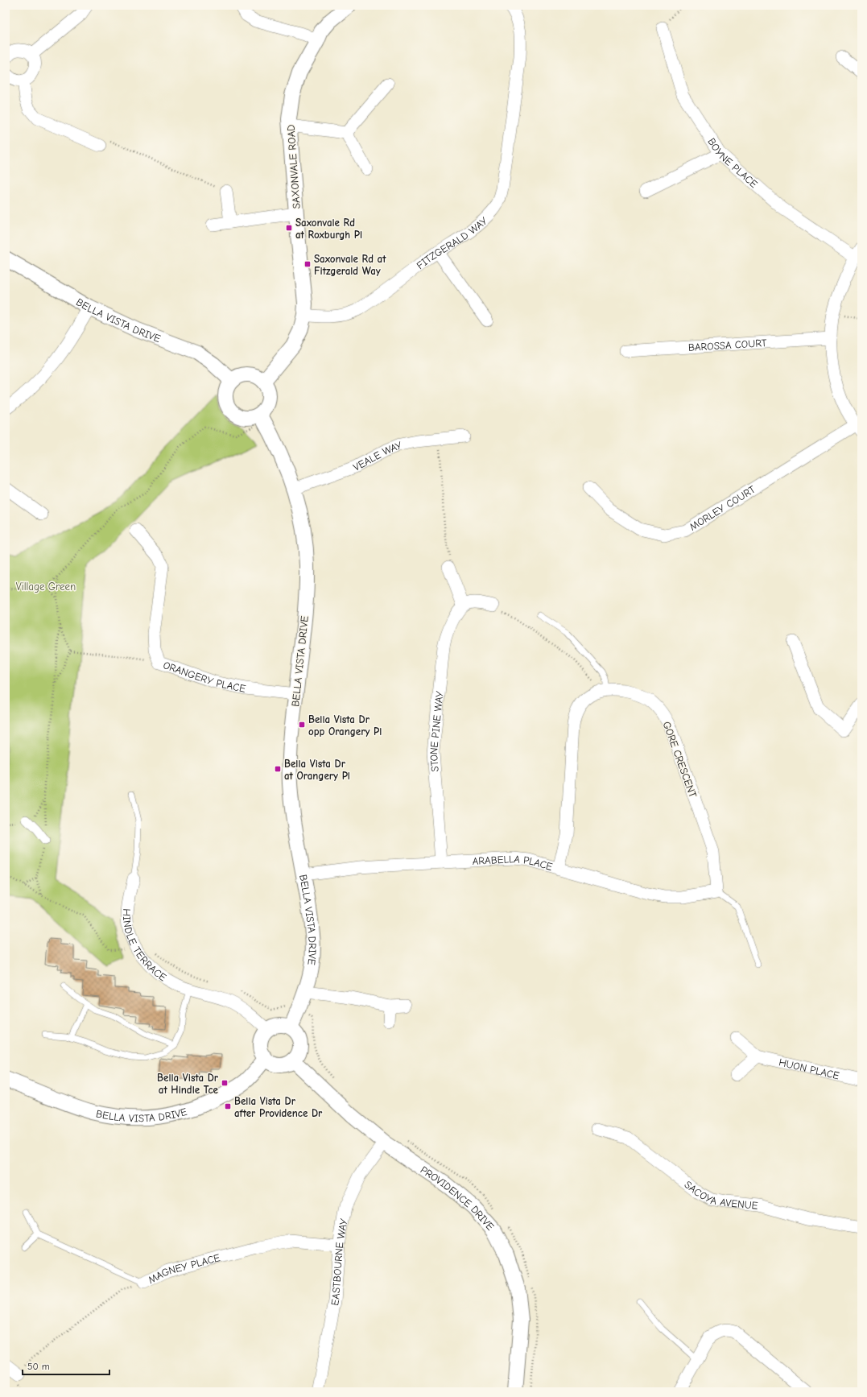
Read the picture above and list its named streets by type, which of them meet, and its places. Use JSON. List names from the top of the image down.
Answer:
{
  "streets": {
    "street": [
      "BOYNE PLACE",
      "SAXONVALE ROAD",
      "FITZGERALD WAY",
      "BELLA VISTA DRIVE",
      "BAROSSA COURT",
      "VEALE WAY",
      "MORLEY COURT",
      "ORANGERY PLACE",
      "STONE PINE WAY",
      "GORE CRESCENT",
      "ARABELLA PLACE",
      "HINDLE TERRACE",
      "HUON PLACE",
      "SACOYA AVENUE",
      "PROVIDENCE DRIVE",
      "EASTBOURNE WAY",
      "MAGNEY PLACE"
    ]
  },
  "crossings": [
    ["SAXONVALE ROAD", "FITZGERALD WAY"],
    ["SAXONVALE ROAD", "BELLA VISTA DRIVE"],
    ["BELLA VISTA DRIVE", "VEALE WAY"],
    ["BELLA VISTA DRIVE", "ORANGERY PLACE"],
    ["BELLA VISTA DRIVE", "ARABELLA PLACE"],
    ["BELLA VISTA DRIVE", "HINDLE TERRACE"],
    ["BELLA VISTA DRIVE", "PROVIDENCE DRIVE"],
    ["STONE PINE WAY", "ARABELLA PLACE"],
    ["GORE CRESCENT", "ARABELLA PLACE"],
    ["HINDLE TERRACE", "PROVIDENCE DRIVE"],
    ["PROVIDENCE DRIVE", "EASTBOURNE WAY"],
    ["EASTBOURNE WAY", "MAGNEY PLACE"]
  ],
  "parks": ["Village Green"],
  "places": {
    "transit": [
      "Saxonvale Rd at Roxburgh Pl",
      "Saxonvale Rd at Fitzgerald Way",
      "Bella Vista Dr opp Orangery Pl",
      "Bella Vista Dr at Orangery Pl",
      "Bella Vista Dr at Hindle Tce",
      "Bella Vista Dr after Providence Dr"
    ]
  },
  "scale_bar": "50 m"
}
